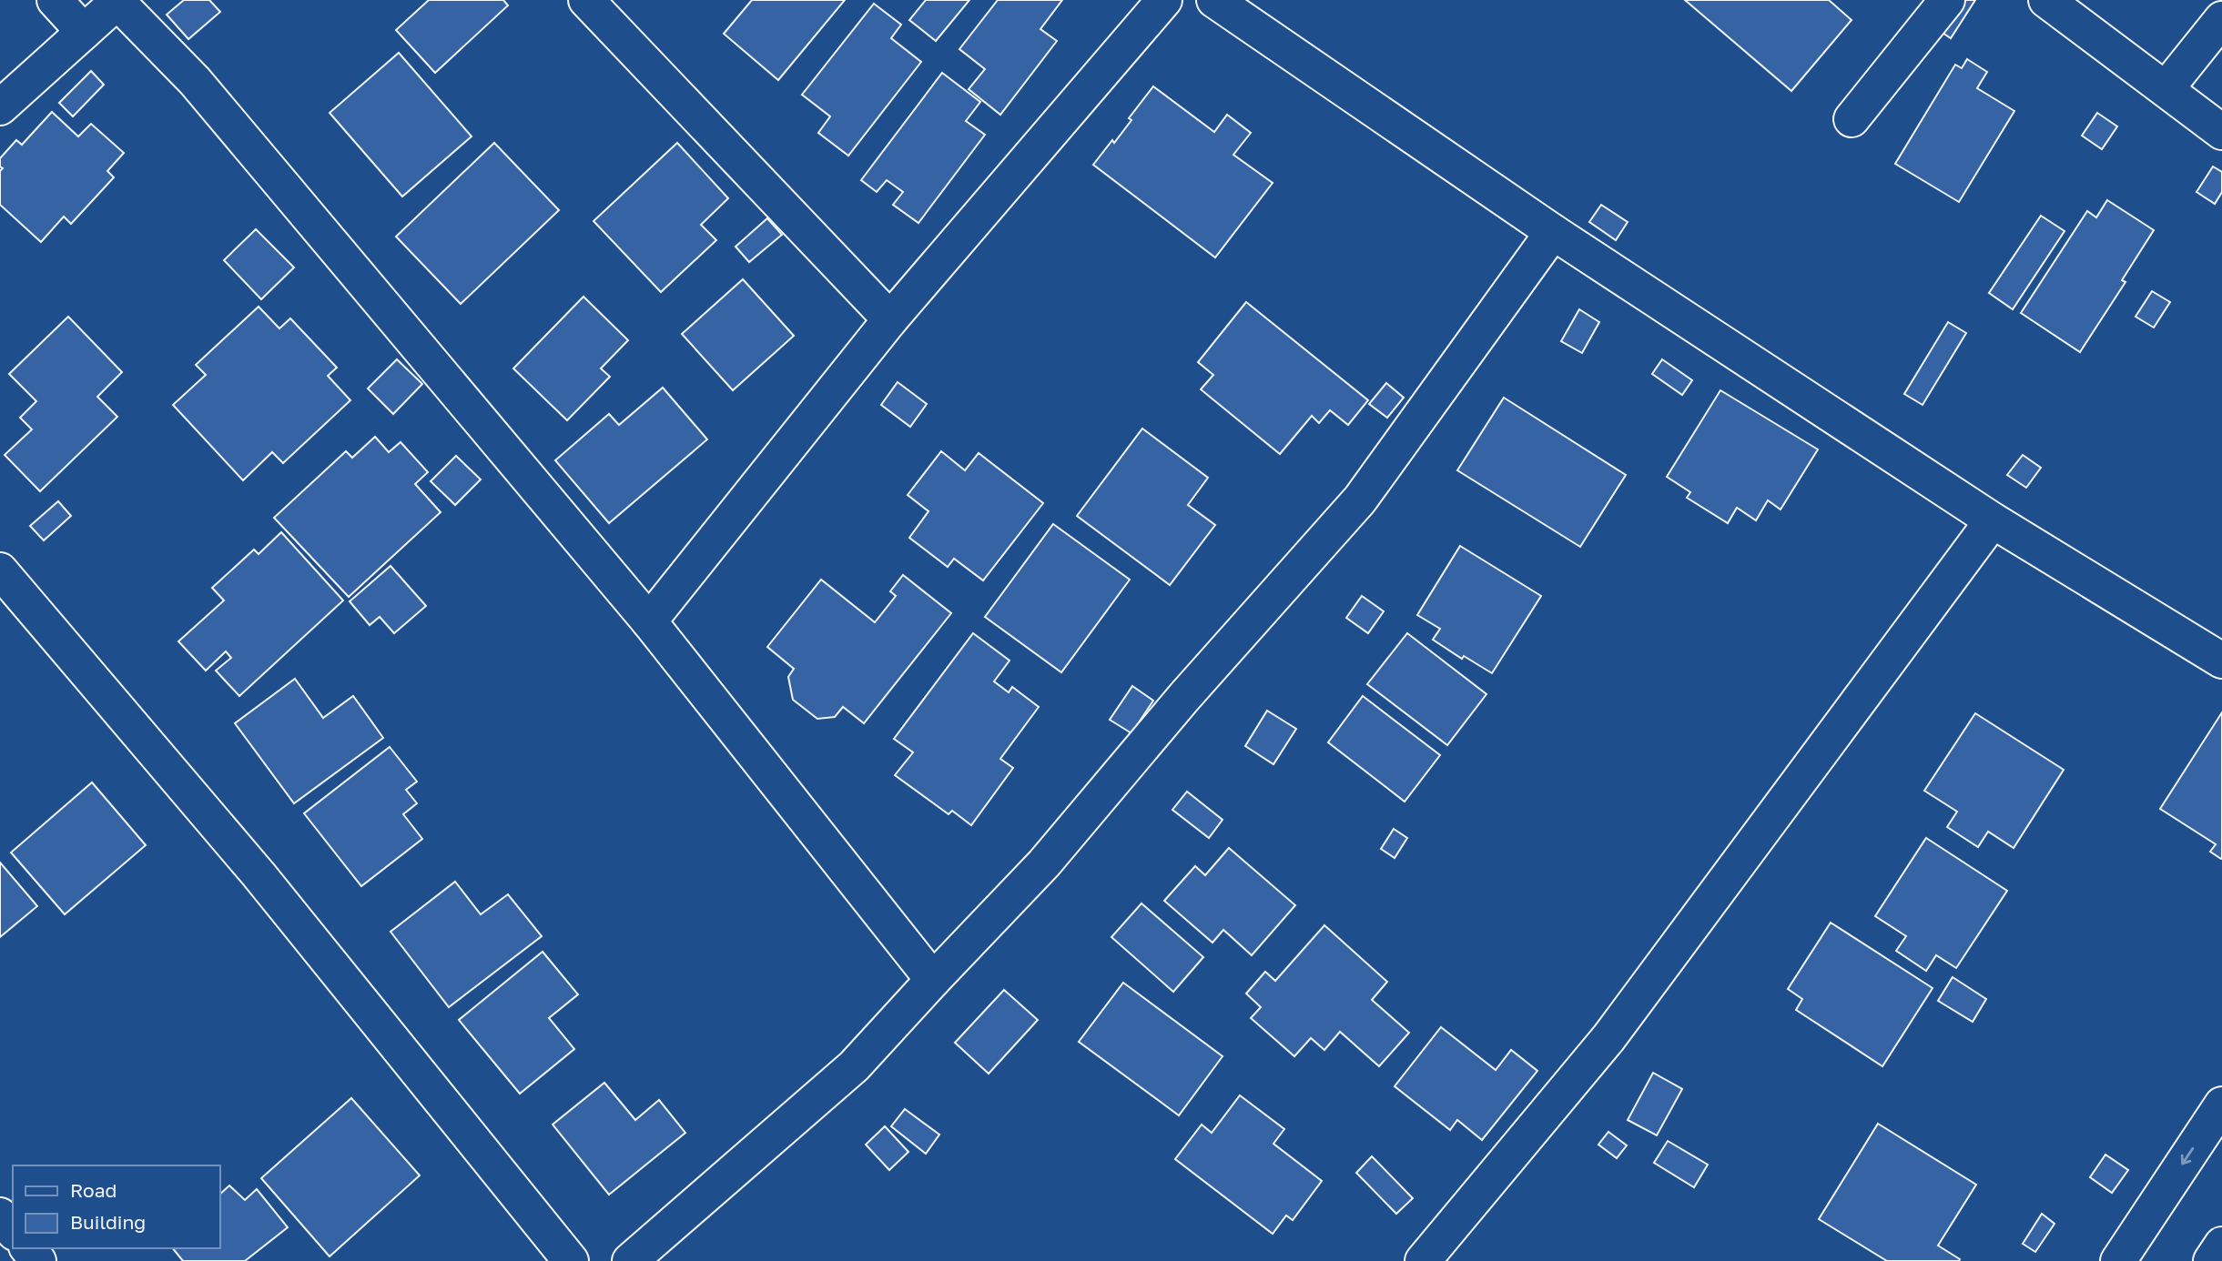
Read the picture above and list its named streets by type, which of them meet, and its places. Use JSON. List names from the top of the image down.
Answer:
{
  "legend": ["Road", "Building"]
}
